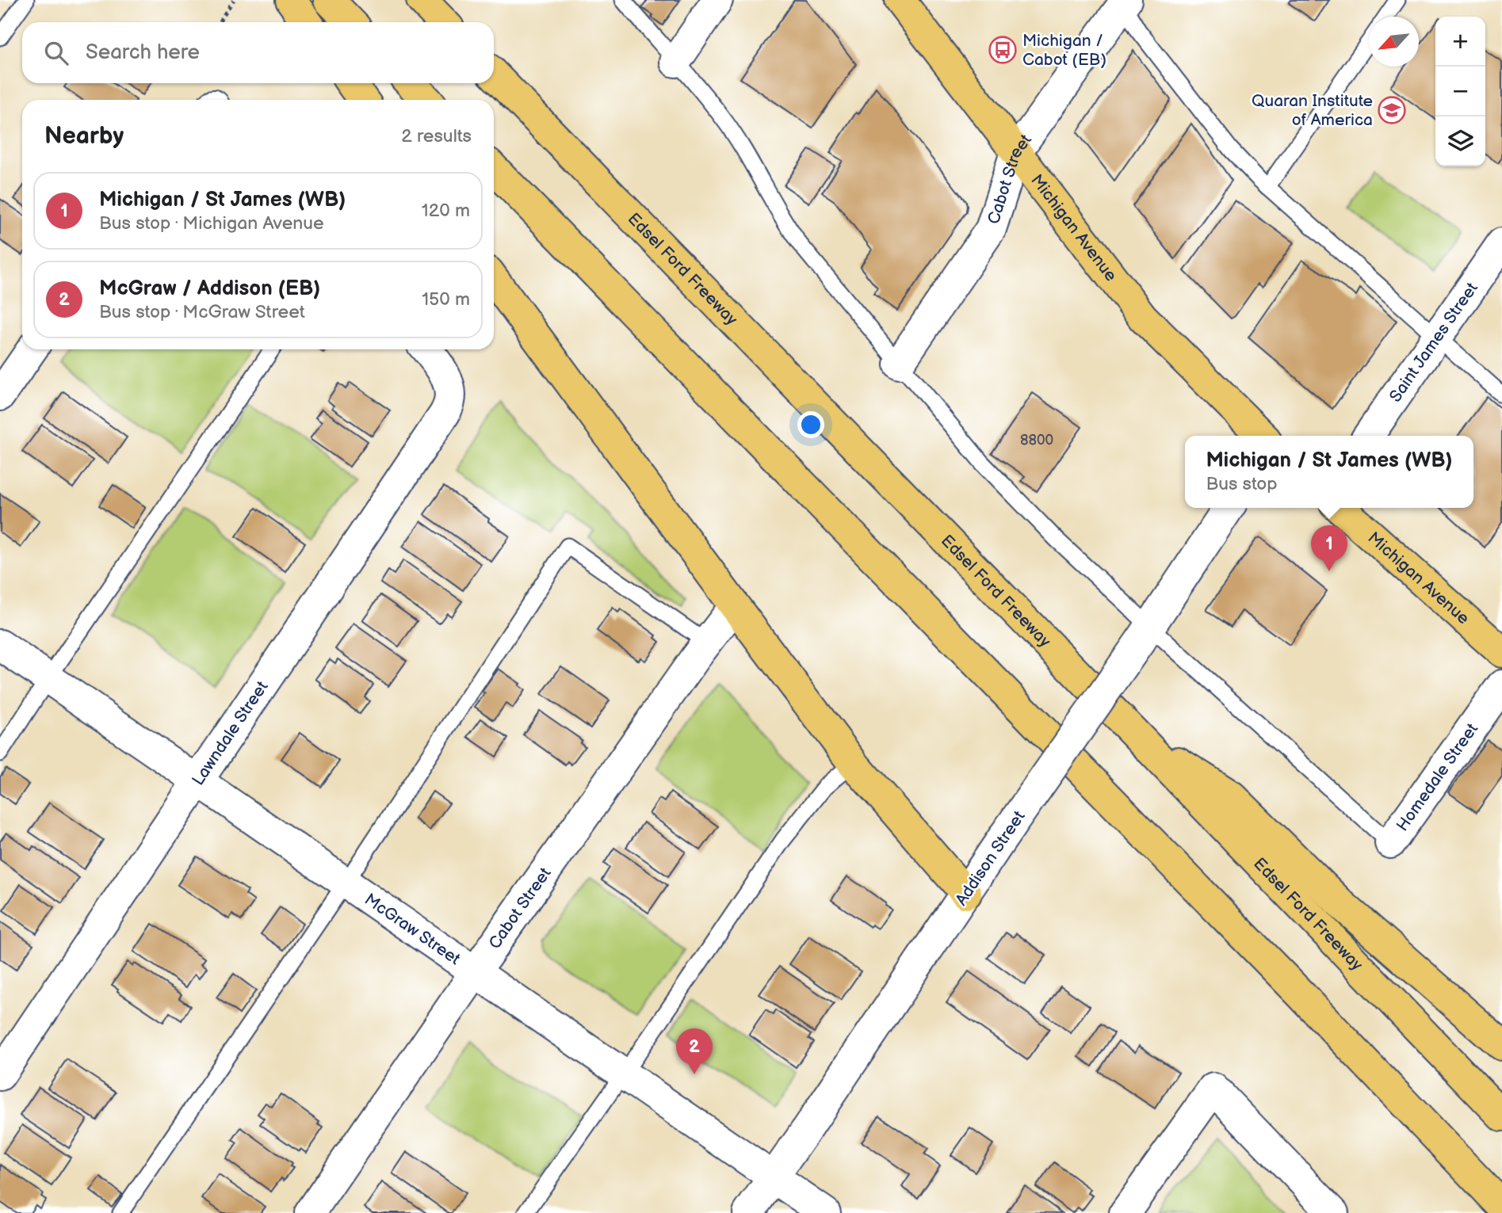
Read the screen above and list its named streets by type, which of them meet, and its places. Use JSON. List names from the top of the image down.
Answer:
{
  "streets": {
    "main road": ["Michigan Avenue", "Edsel Ford Freeway"],
    "street": [
      "Cabot Street",
      "Saint James Street",
      "Lawndale Street",
      "Homedale Street",
      "Addison Street",
      "McGraw Street"
    ]
  },
  "crossings": [
    ["Cabot Street", "Michigan Avenue"],
    ["Cabot Street", "McGraw Street"],
    ["Lawndale Street", "McGraw Street"],
    ["Addison Street", "McGraw Street"]
  ],
  "places": {
    "bus stop": ["Michigan / Cabot (EB)"],
    "school or university": ["Quaran Institute of America"]
  },
  "house_numbers": ["8800"],
  "north": "bottom left",
  "page": {
    "map_buttons": ["+", "−"],
    "search": "Search here",
    "heading": ["Nearby", "2 results"],
    "list": [
      {
        "mark": "1",
        "name": "Michigan / St James (WB)",
        "note": "Bus stop · Michigan Avenue",
        "value": "120 m"
      },
      {
        "mark": "2",
        "name": "McGraw / Addison (EB)",
        "note": "Bus stop · McGraw Street",
        "value": "150 m"
      }
    ],
    "popup": ["Michigan / St James (WB)", "Bus stop"],
    "pins": ["1", "2"]
  }
}
